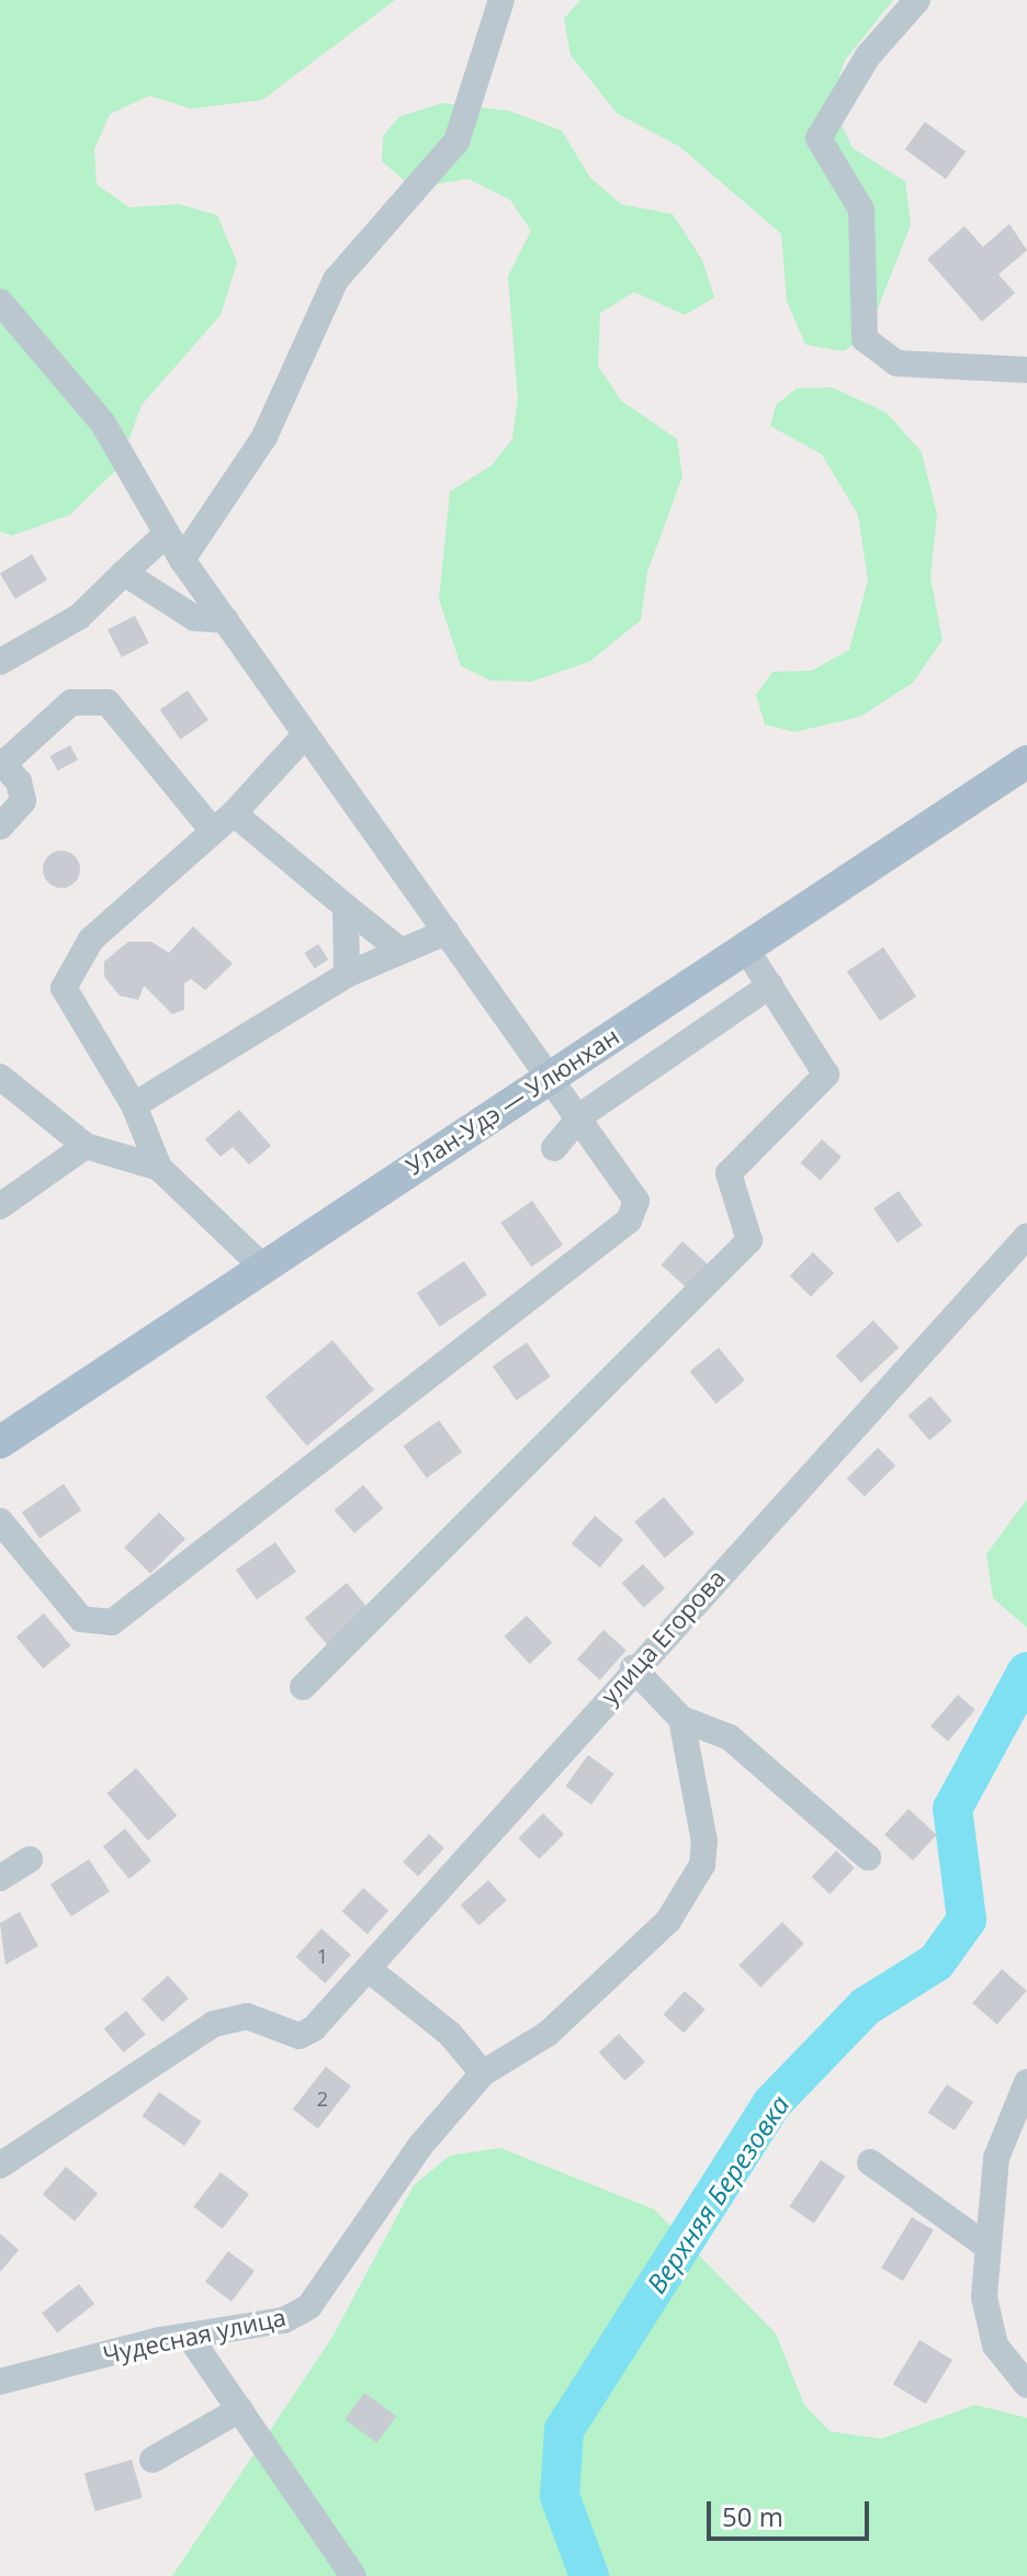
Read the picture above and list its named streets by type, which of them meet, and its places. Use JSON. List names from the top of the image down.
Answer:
{
  "streets": {
    "main road": ["Улан-Удэ — Улюнхан"],
    "street": ["улица Егорова", "Чудесная улица"]
  },
  "water": ["Верхняя Березовка"],
  "house_numbers": ["1", "2"],
  "scale_bar": "50 m"
}
